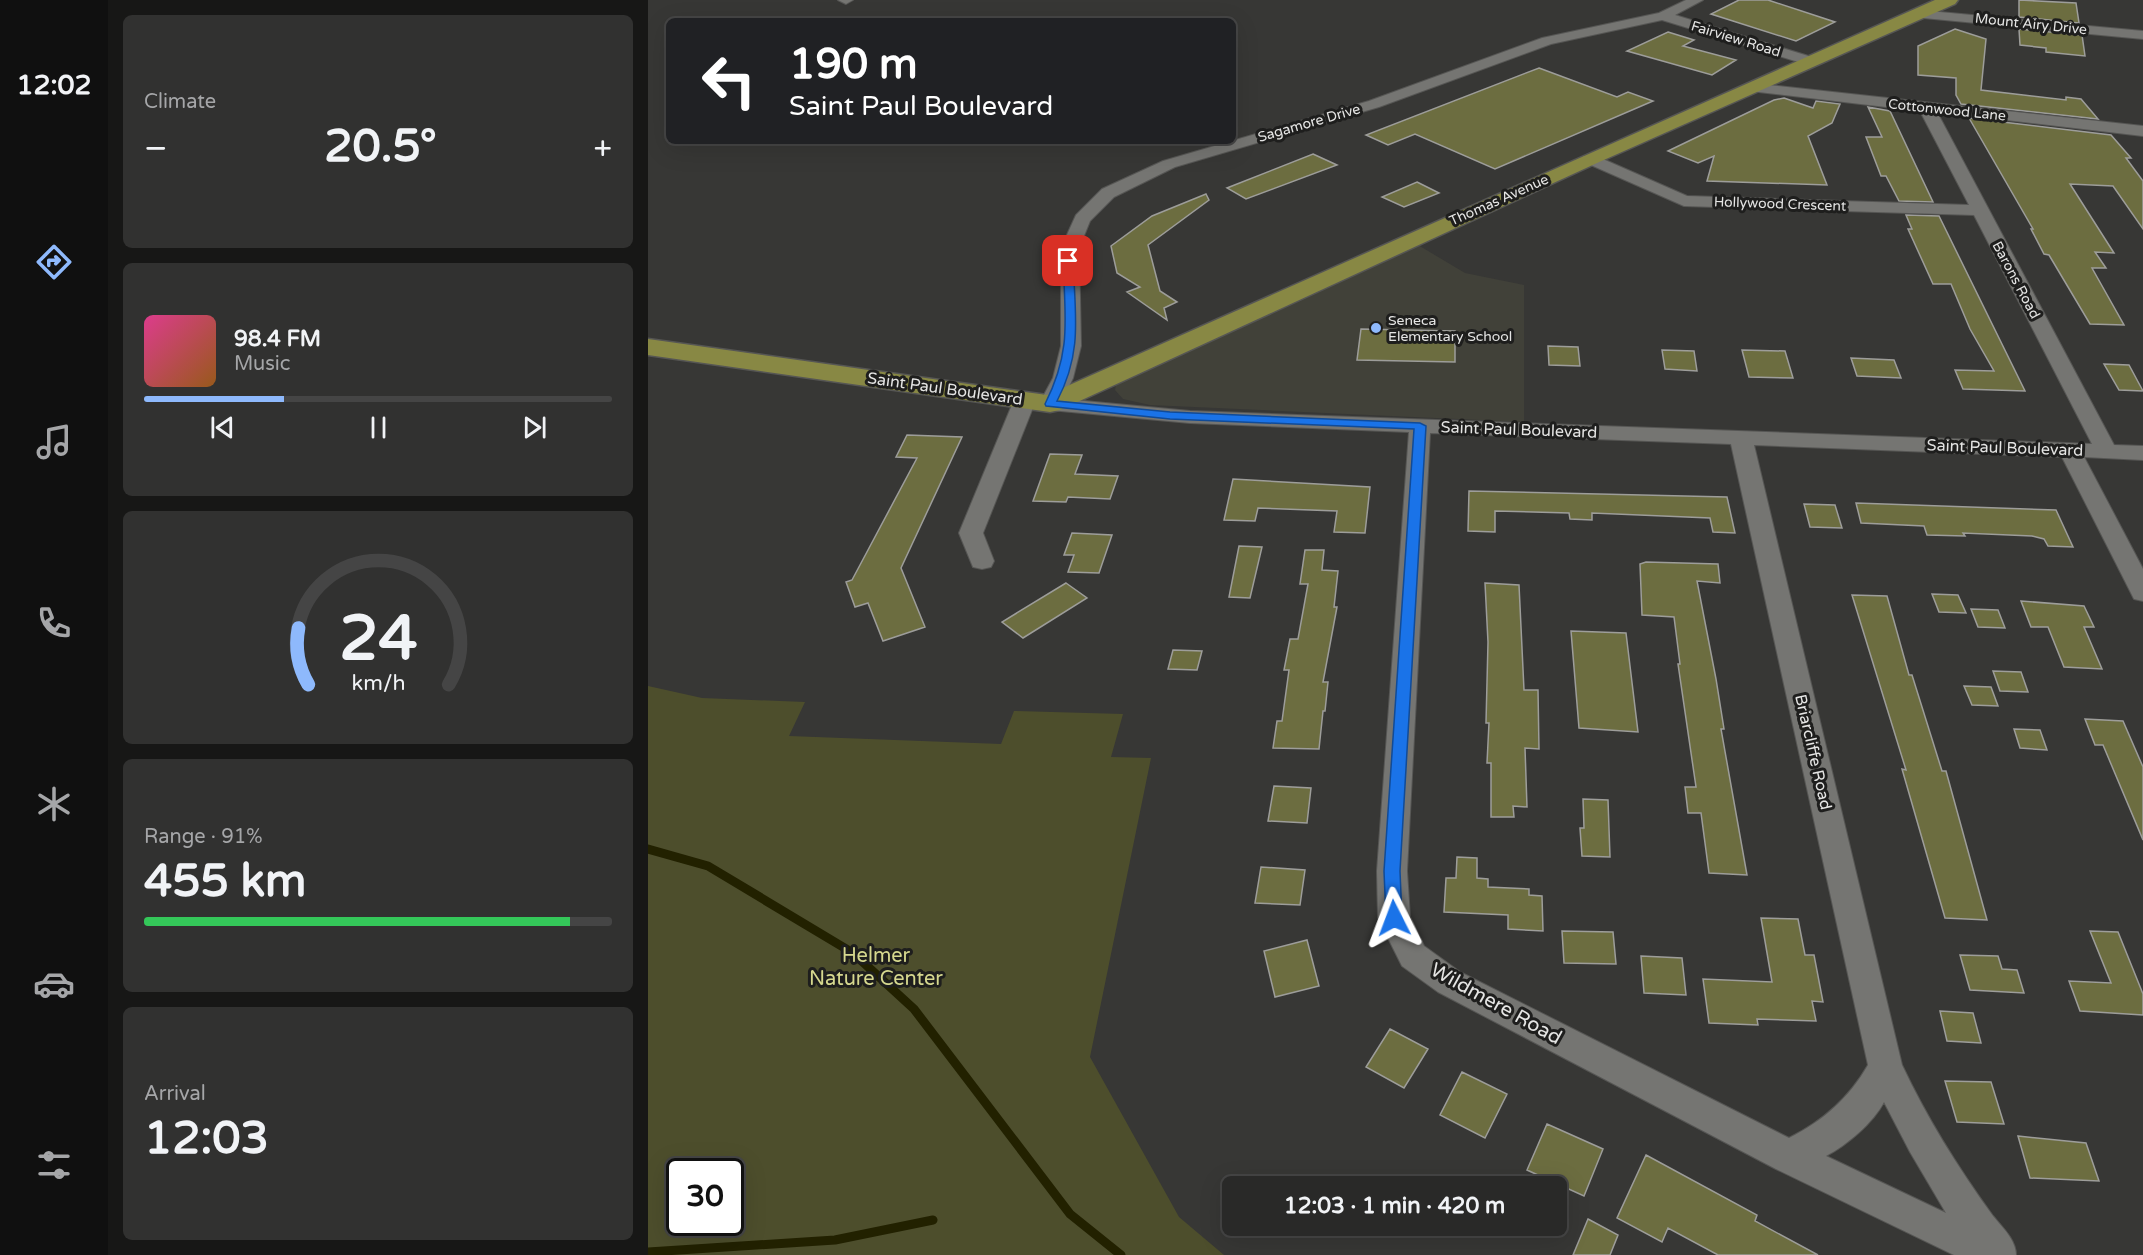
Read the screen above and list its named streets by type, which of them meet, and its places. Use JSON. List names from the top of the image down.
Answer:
{
  "streets": {
    "main road": ["Thomas Avenue", "Saint Paul Boulevard"],
    "street": [
      "Mount Airy Drive",
      "Fairview Road",
      "Cottonwood Lane",
      "Sagamore Drive",
      "Hollywood Crescent",
      "Barons Road",
      "Briarcliffe Road",
      "Wildmere Road"
    ]
  },
  "crossings": [
    ["Mount Airy Drive", "Thomas Avenue"],
    ["Fairview Road", "Sagamore Drive"],
    ["Fairview Road", "Thomas Avenue"],
    ["Cottonwood Lane", "Thomas Avenue"],
    ["Cottonwood Lane", "Barons Road"],
    ["Sagamore Drive", "Thomas Avenue"],
    ["Sagamore Drive", "Saint Paul Boulevard"],
    ["Thomas Avenue", "Hollywood Crescent"],
    ["Thomas Avenue", "Saint Paul Boulevard"],
    ["Hollywood Crescent", "Barons Road"],
    ["Barons Road", "Saint Paul Boulevard"],
    ["Saint Paul Boulevard", "Briarcliffe Road"],
    ["Saint Paul Boulevard", "Wildmere Road"],
    ["Briarcliffe Road", "Wildmere Road"]
  ],
  "parks": ["Helmer Nature Center"],
  "places": ["Seneca Elementary School"],
  "page": {
    "tabs": "12:02",
    "tile": [
      "Climate",
      ["Range · 91%", "455 km"],
      ["Arrival", "12:03"]
    ],
    "turn": ["190 m", "Saint Paul Boulevard"],
    "heat": ["−", "20.5°", "+"],
    "song": ["98.4 FM", "Music"],
    "limit": "30",
    "trip": "12:03 · 1 min · 420 m",
    "gauge": ["24", "km/h"]
  }
}
